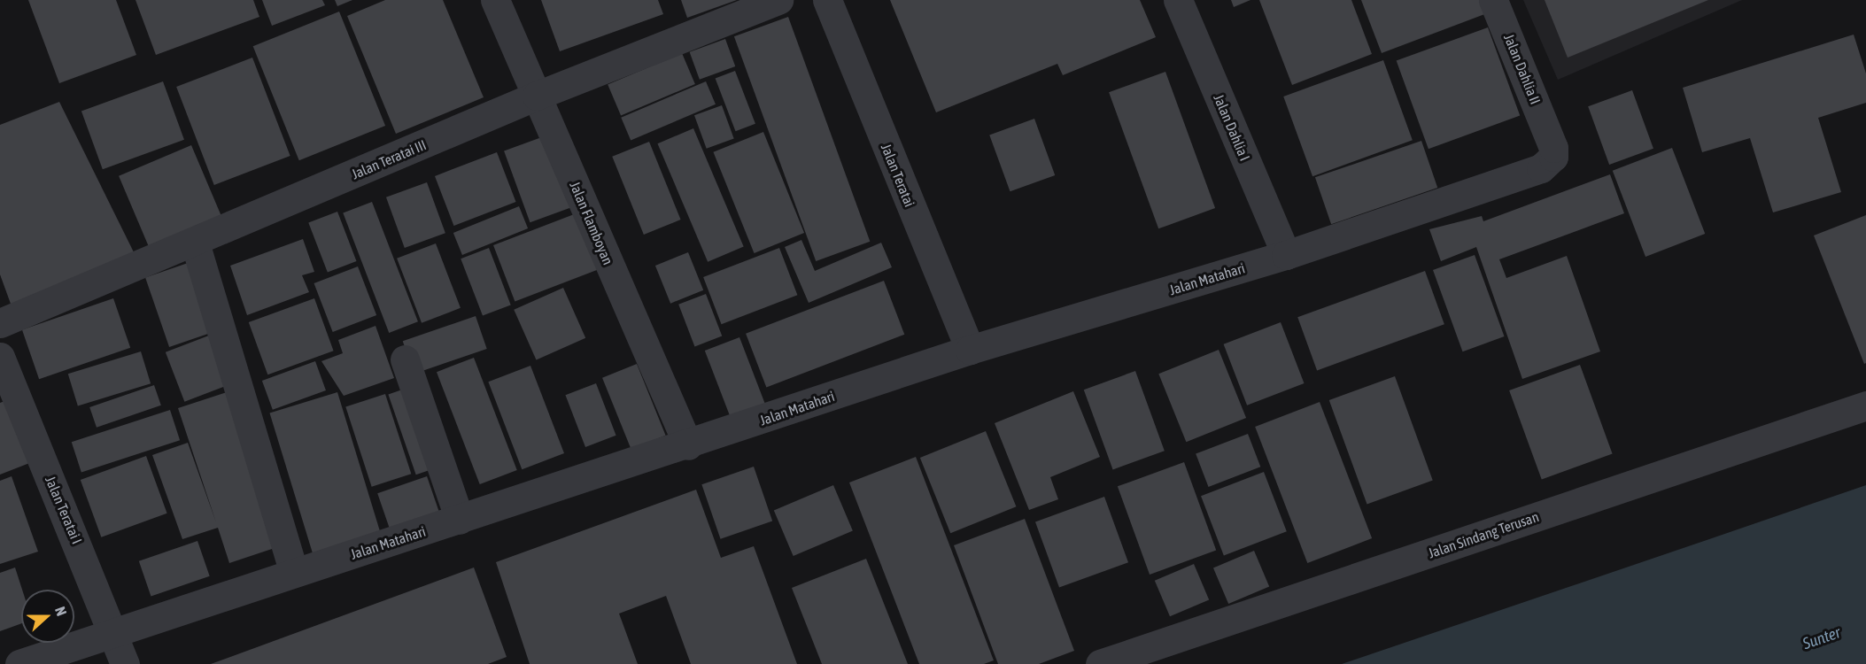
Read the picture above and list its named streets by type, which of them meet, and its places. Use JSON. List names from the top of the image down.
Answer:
{
  "streets": {
    "street": [
      "Jalan Dahlia II",
      "Jalan Dahlia I",
      "Jalan Teratai III",
      "Jalan Teratai",
      "Jalan Flamboyan",
      "Jalan Matahari",
      "Jalan Teratai I",
      "Jalan Sindang Terusan"
    ]
  },
  "crossings": [
    ["Jalan Dahlia II", "Jalan Matahari"],
    ["Jalan Dahlia I", "Jalan Matahari"],
    ["Jalan Teratai III", "Jalan Flamboyan"],
    ["Jalan Teratai", "Jalan Matahari"],
    ["Jalan Flamboyan", "Jalan Matahari"],
    ["Jalan Matahari", "Jalan Teratai I"]
  ],
  "water": ["Sunter"],
  "north": "right"
}
